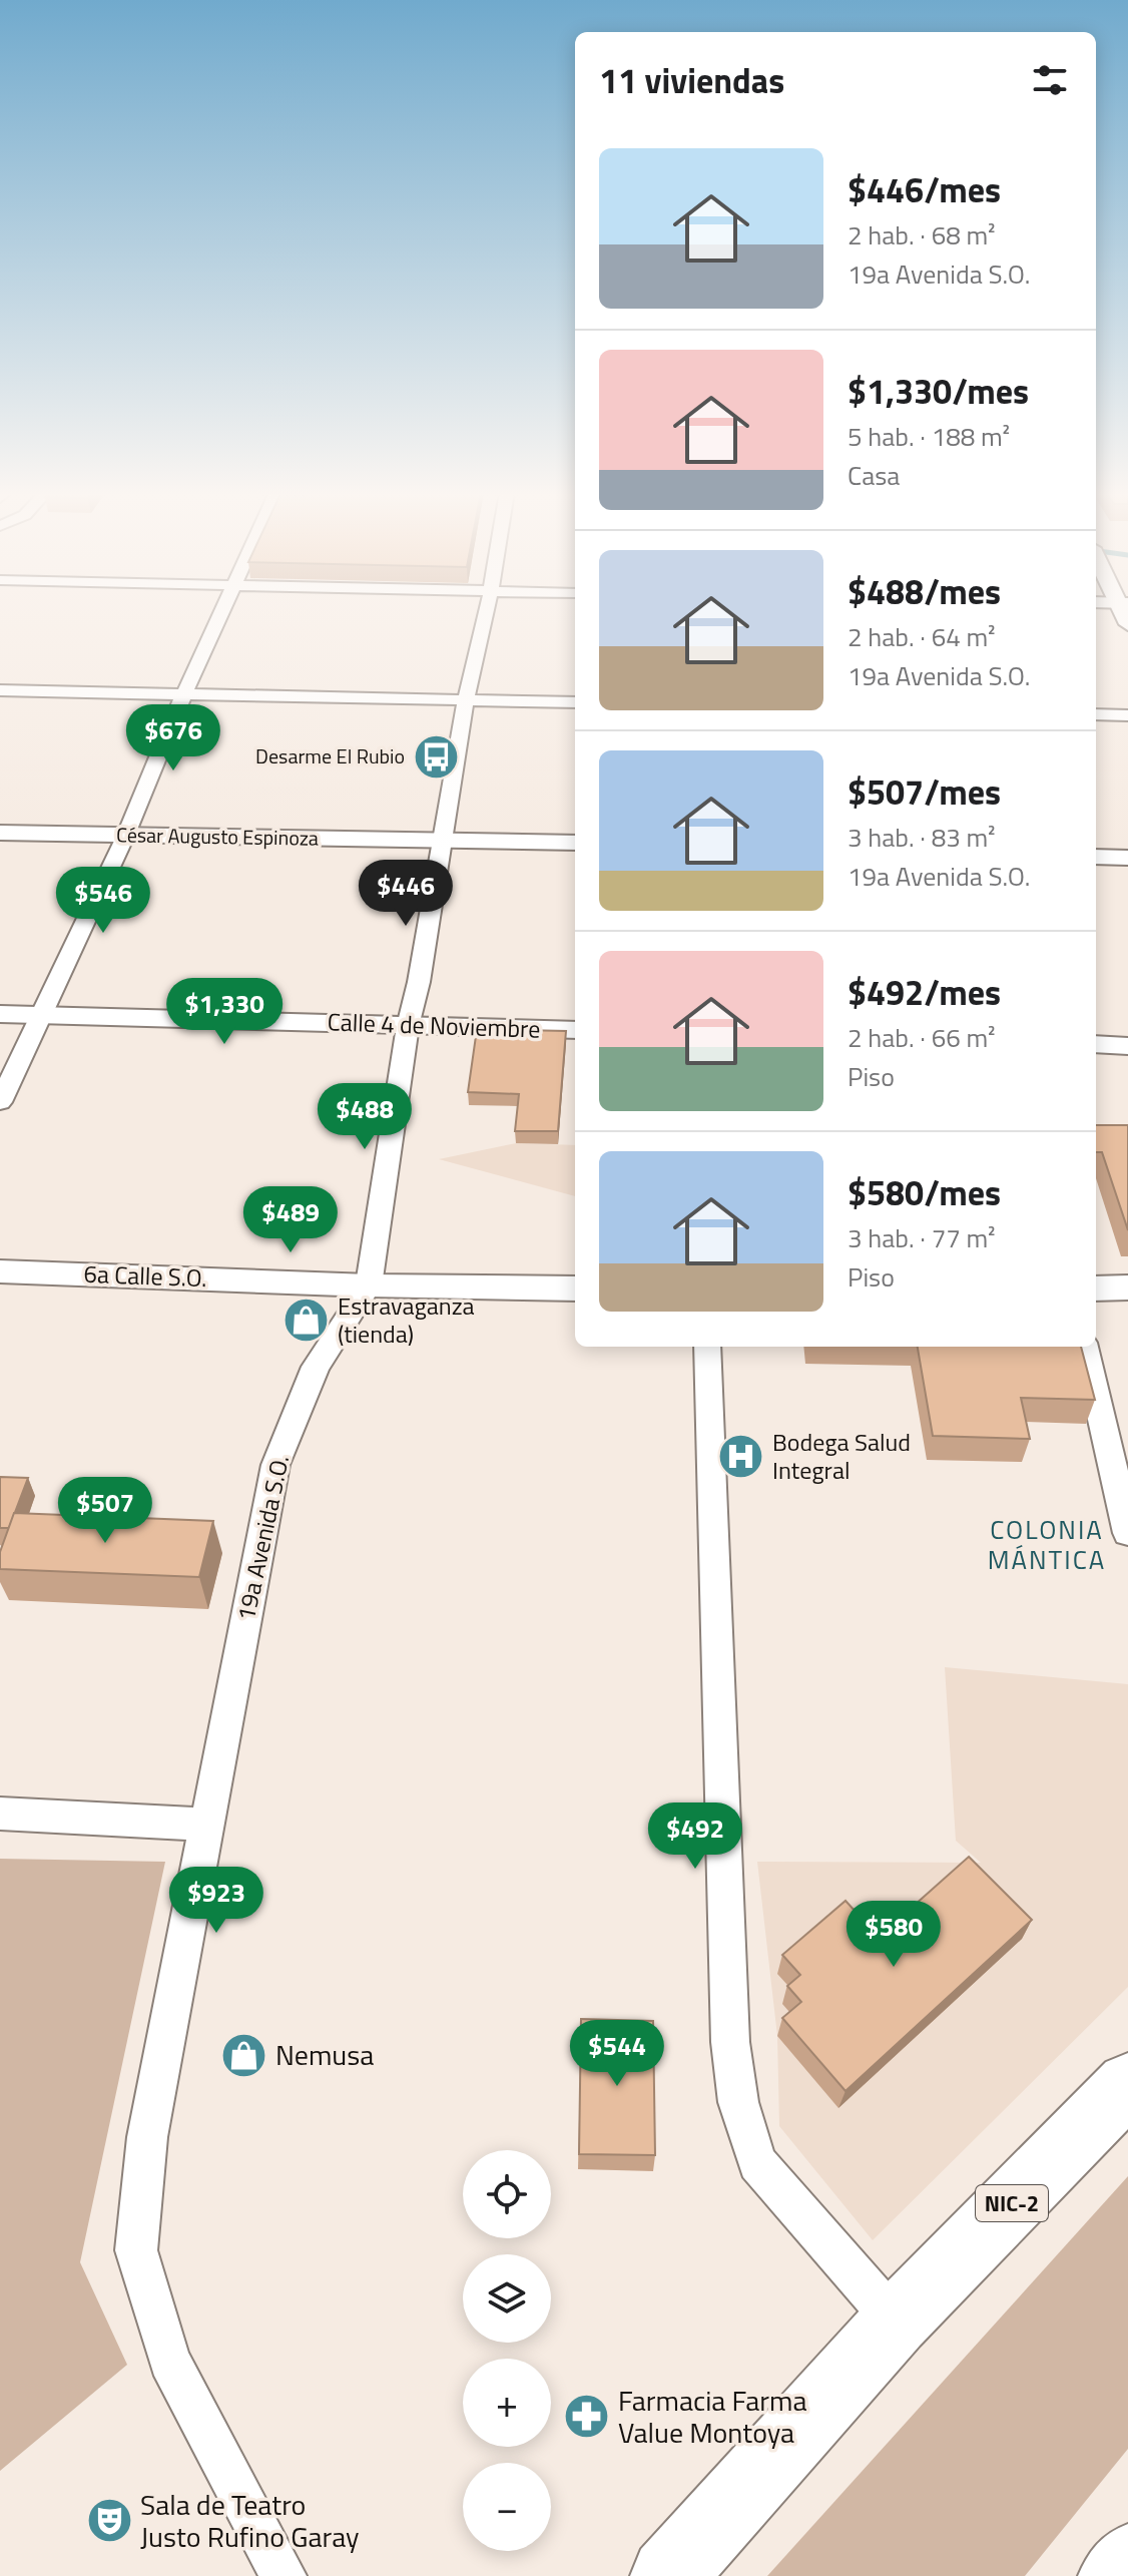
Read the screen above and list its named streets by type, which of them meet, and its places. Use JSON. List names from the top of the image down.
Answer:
{
  "streets": {
    "highway": ["NIC-2"],
    "street": [
      "César Augusto Espinoza",
      "Calle 4 de Noviembre",
      "6a Calle S.O.",
      "19a Avenida S.O."
    ]
  },
  "crossings": [
    ["César Augusto Espinoza", "19a Avenida S.O."],
    ["Calle 4 de Noviembre", "19a Avenida S.O."],
    ["6a Calle S.O.", "19a Avenida S.O."]
  ],
  "districts": ["COLONIA MÁNTICA"],
  "places": {
    "bus stop": ["Desarme El Rubio"],
    "shop": ["Estravaganza (tienda)", "Nemusa"],
    "hospital": ["Bodega Salud Integral"],
    "pharmacy": ["Farmacia Farma Value Montoya"],
    "theatre": ["Sala de Teatro Justo Rufino Garay"]
  },
  "page": {
    "heading": "11 viviendas",
    "list": [
      {
        "name": "$446/mes",
        "note": "2 hab. · 68 m² · 19a Avenida S.O."
      },
      {
        "name": "$1,330/mes",
        "note": "5 hab. · 188 m² · Casa"
      },
      {
        "name": "$488/mes",
        "note": "2 hab. · 64 m² · 19a Avenida S.O."
      },
      {
        "name": "$507/mes",
        "note": "3 hab. · 83 m² · 19a Avenida S.O."
      },
      {
        "name": "$492/mes",
        "note": "2 hab. · 66 m² · Piso"
      },
      {
        "name": "$580/mes",
        "note": "3 hab. · 77 m² · Piso"
      }
    ],
    "price": [
      "$676",
      "$446",
      "$546",
      "$1,330",
      "$488",
      "$489",
      "$507",
      "$492",
      "$923",
      "$580",
      "$544"
    ],
    "map_buttons": ["+", "−"]
  }
}
